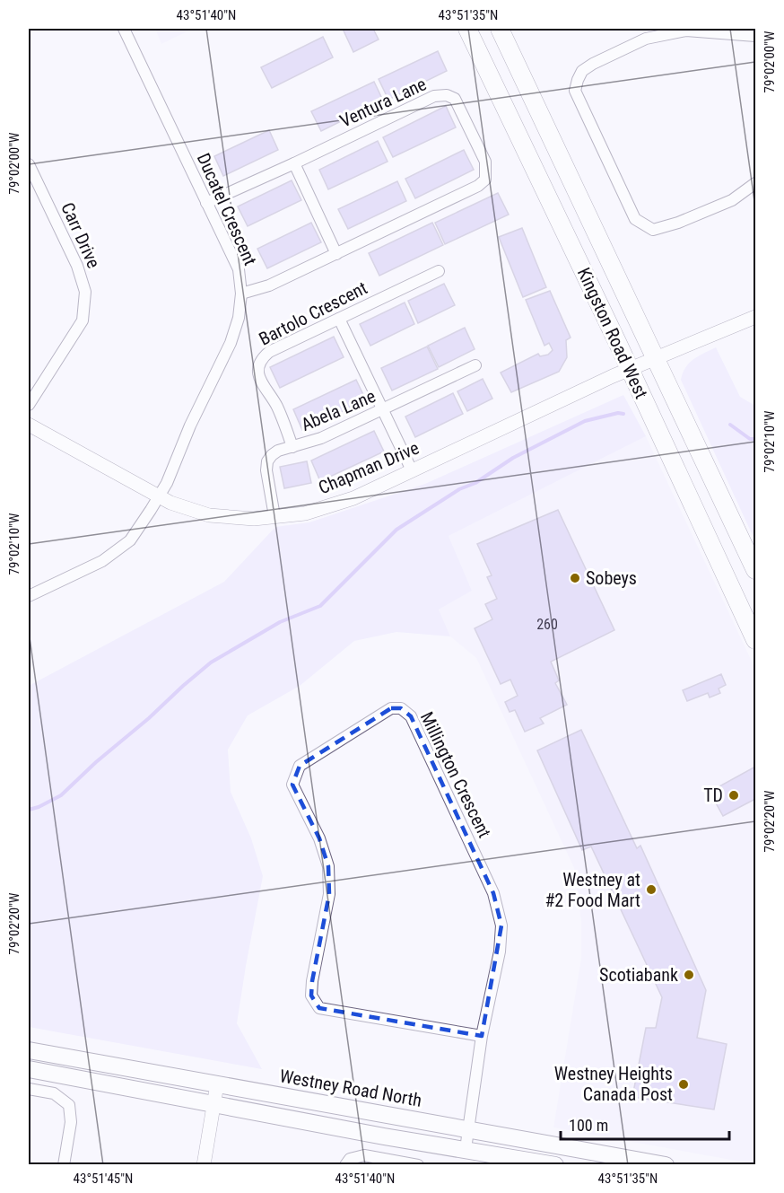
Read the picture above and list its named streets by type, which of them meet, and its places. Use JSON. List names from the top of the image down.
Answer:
{
  "streets": {
    "main road": ["Kingston Road West", "Westney Road North"],
    "street": [
      "Ventura Lane",
      "Ducatel Crescent",
      "Carr Drive",
      "Bartolo Crescent",
      "Abela Lane",
      "Chapman Drive",
      "Millington Crescent"
    ]
  },
  "crossings": [
    ["Ventura Lane", "Ducatel Crescent"],
    ["Ducatel Crescent", "Chapman Drive"],
    ["Bartolo Crescent", "Abela Lane"],
    ["Kingston Road West", "Chapman Drive"],
    ["Abela Lane", "Chapman Drive"],
    ["Millington Crescent", "Westney Road North"]
  ],
  "places": [
    "Sobeys",
    "TD",
    "Westney at #2 Food Mart",
    "Scotiabank",
    "Westney Heights Canada Post"
  ],
  "house_numbers": ["260"],
  "scale_bar": "100 m",
  "coordinates": [
    "43°51'40\"N",
    "43°51'35\"N",
    "79°02'00\"W",
    "79°02'10\"W",
    "79°02'20\"W",
    "43°51'45\"N"
  ]
}
